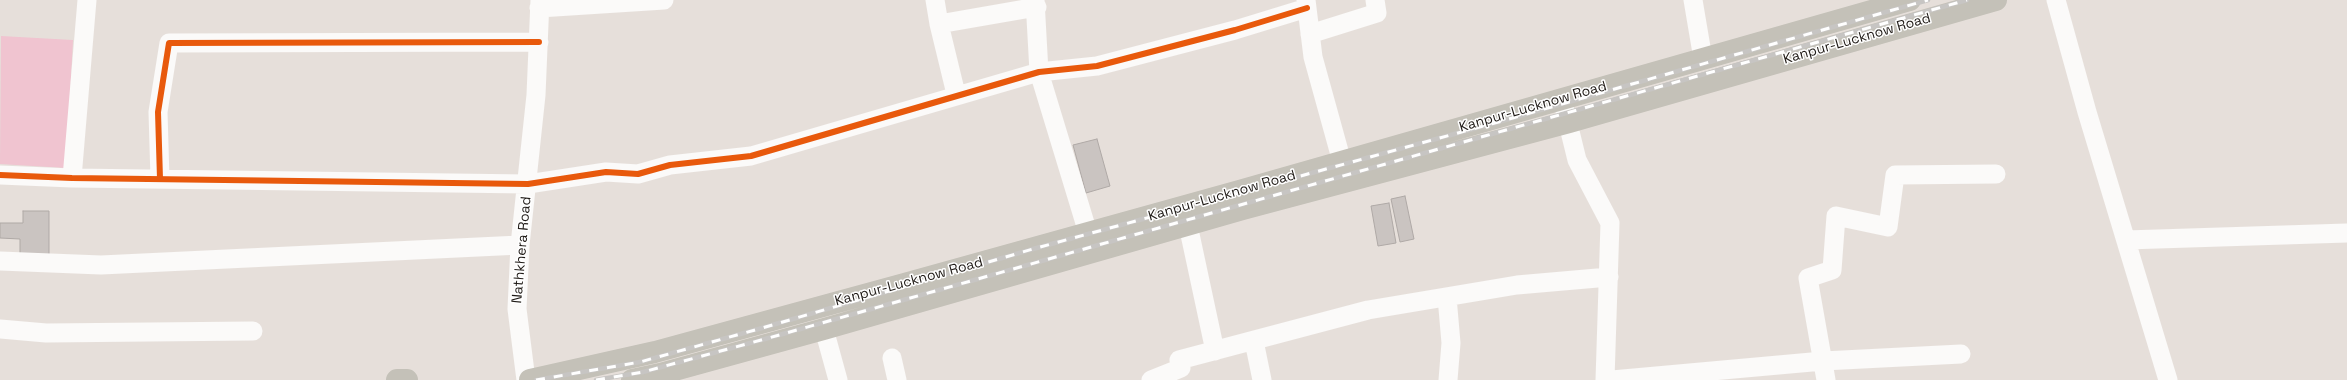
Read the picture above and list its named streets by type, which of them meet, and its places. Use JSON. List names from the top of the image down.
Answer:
{
  "streets": {
    "main road": ["Kanpur-Lucknow Road"],
    "street": ["Nathkhera Road"]
  }
}
